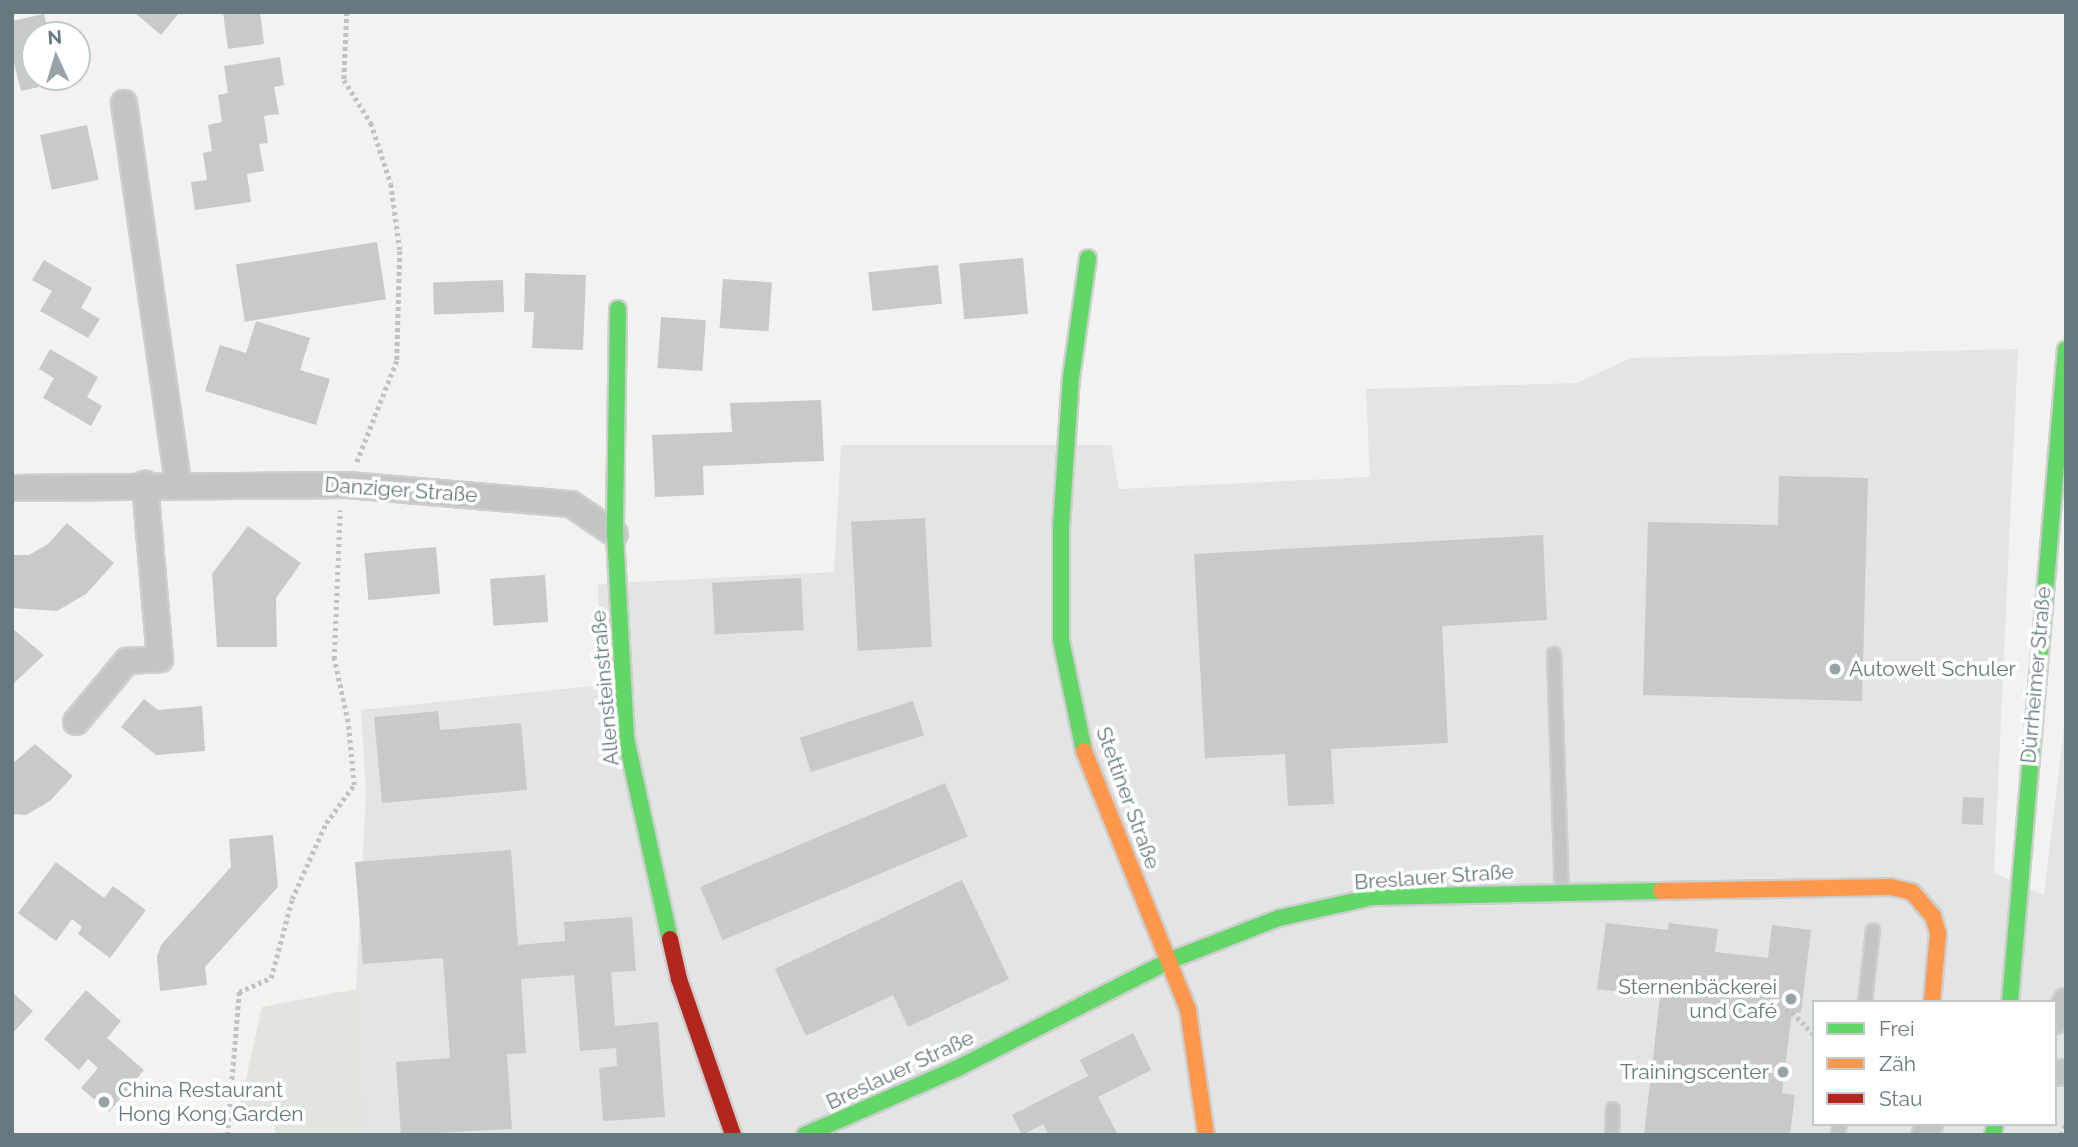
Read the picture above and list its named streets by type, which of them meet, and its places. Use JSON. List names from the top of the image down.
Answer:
{
  "streets": {
    "street": [
      "Danziger Straße",
      "Dürrheimer Straße",
      "Allensteinstraße",
      "Stettiner Straße",
      "Breslauer Straße"
    ]
  },
  "crossings": [
    ["Danziger Straße", "Allensteinstraße"],
    ["Stettiner Straße", "Breslauer Straße"]
  ],
  "places": [
    "Autowelt Schuler",
    "Sternenbäckerei und Café",
    "Trainingscenter",
    "China Restaurant Hong Kong Garden"
  ],
  "legend": ["Frei", "Zäh", "Stau"],
  "north": "top"
}
